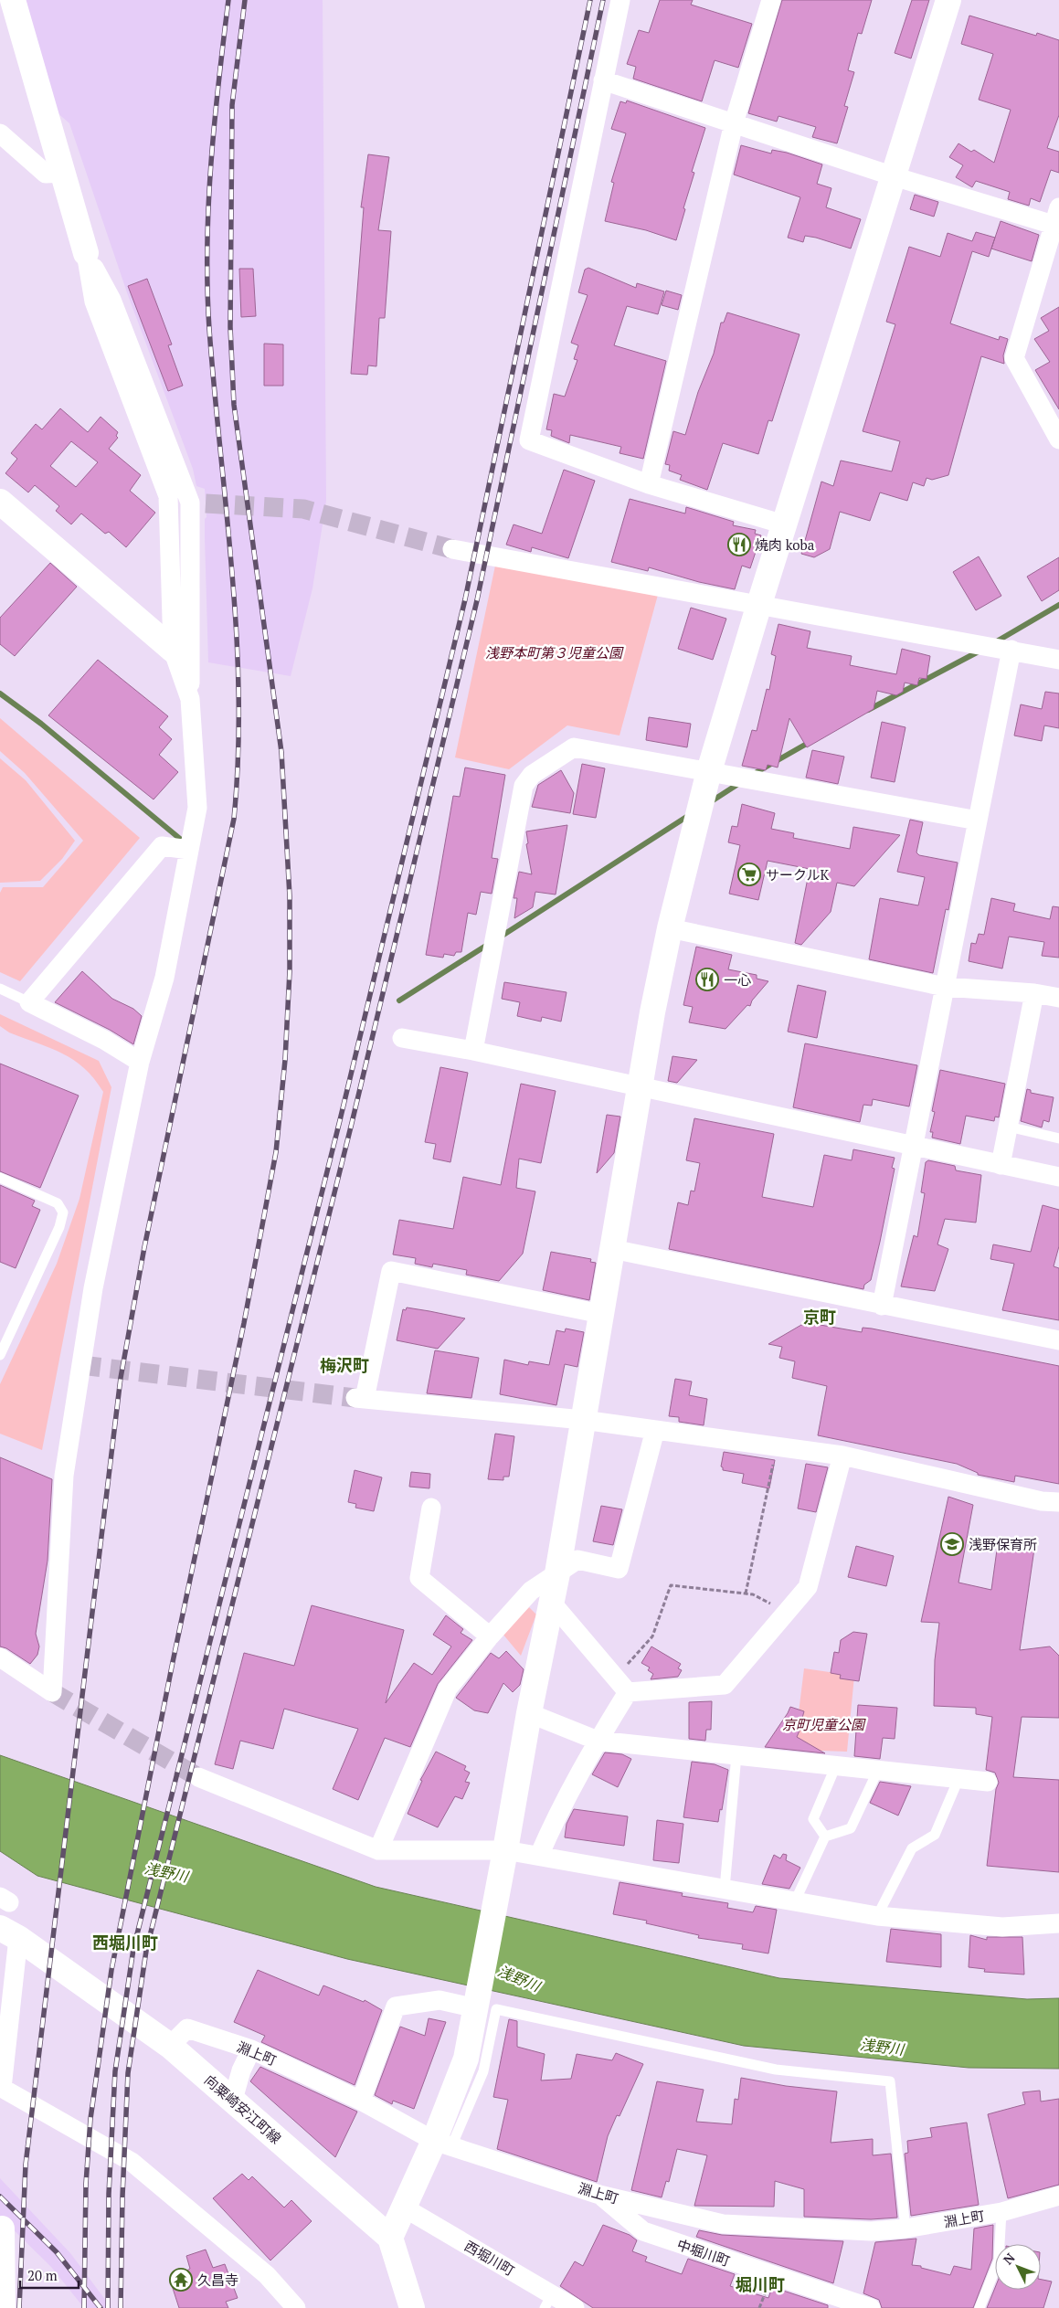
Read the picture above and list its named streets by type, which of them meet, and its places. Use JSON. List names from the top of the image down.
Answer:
{
  "streets": {
    "street": [
      "淵上町",
      "向粟崎安江町線",
      "中堀川町",
      "西堀川町"
    ]
  },
  "crossings": [
    ["淵上町", "向粟崎安江町線"],
    ["淵上町", "中堀川町"]
  ],
  "districts": [
    "京町",
    "梅沢町",
    "西堀川町",
    "堀川町"
  ],
  "water": ["浅野川"],
  "parks": ["浅野本町第３児童公園", "京町児童公園"],
  "places": {
    "restaurant": ["焼肉 koba", "一心"],
    "supermarket": ["サークルK"],
    "school or university": ["浅野保育所"],
    "temple": ["久昌寺"]
  },
  "scale_bar": "20 m",
  "north": "top left"
}
